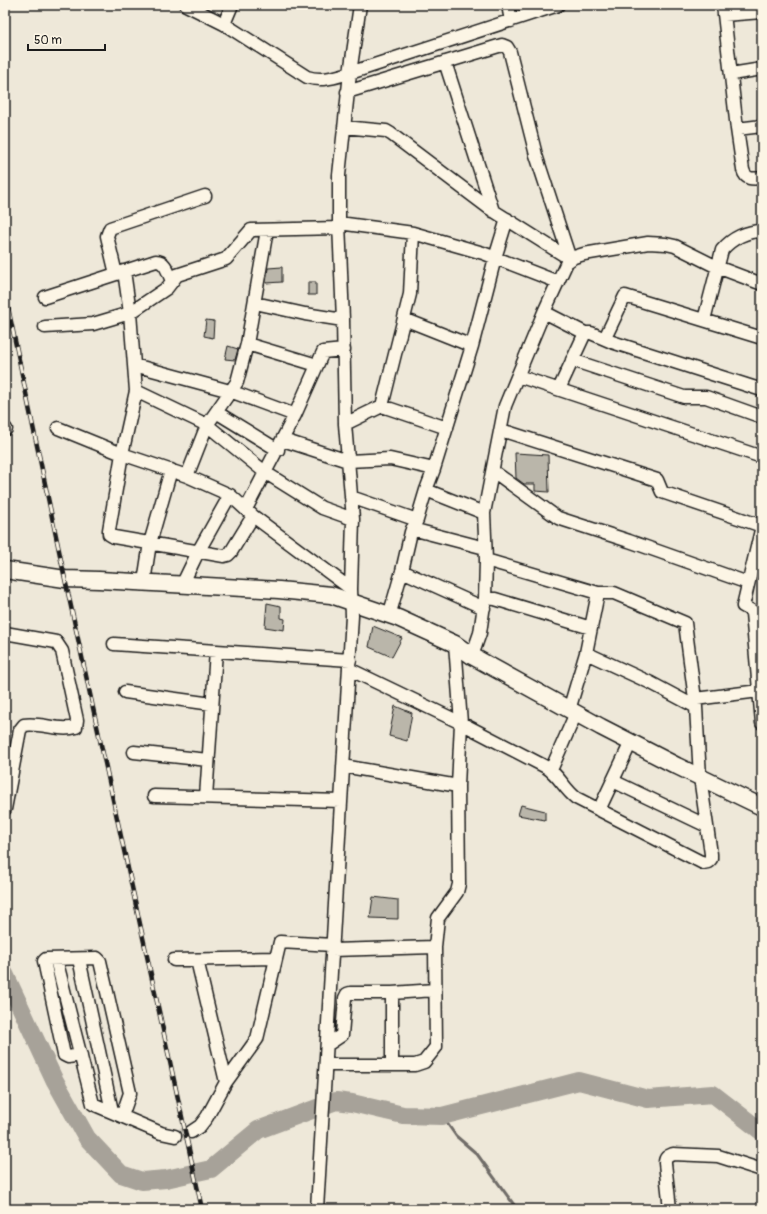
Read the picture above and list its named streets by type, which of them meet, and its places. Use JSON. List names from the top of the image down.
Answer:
{
  "scale_bar": "50 m"
}
